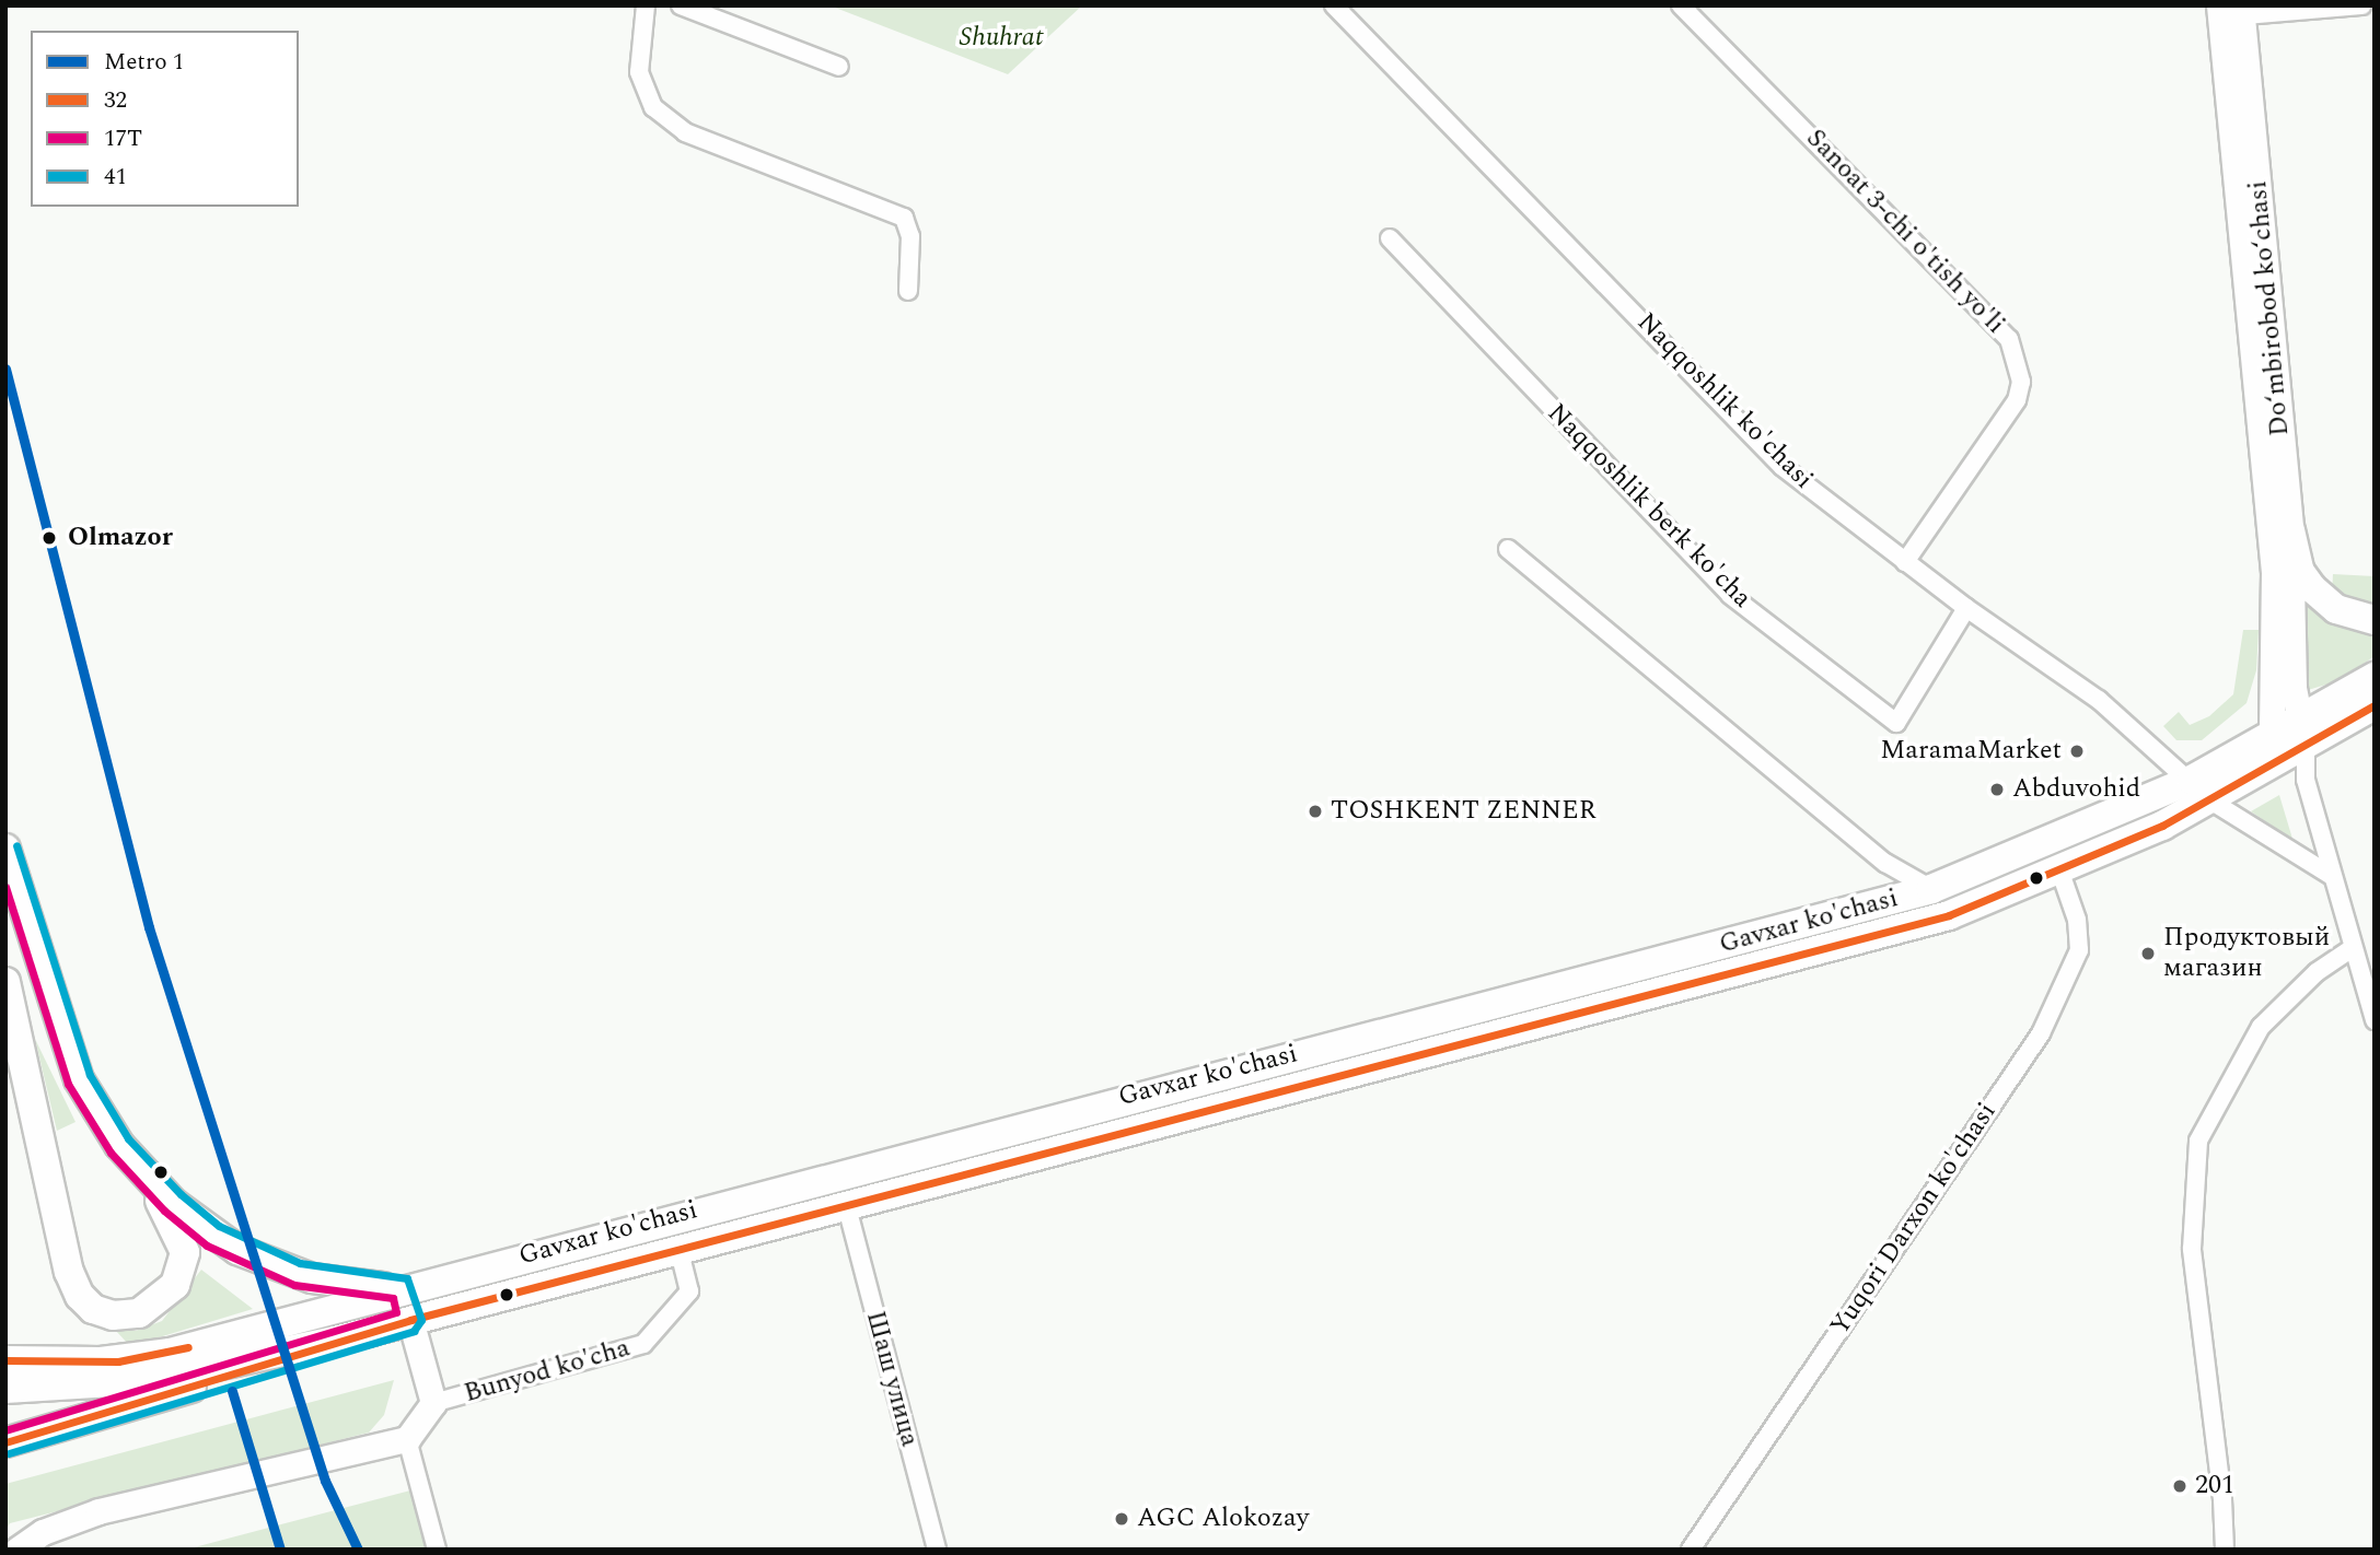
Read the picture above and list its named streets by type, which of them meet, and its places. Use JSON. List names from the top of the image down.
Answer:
{
  "streets": {
    "main road": ["Doʻmbirobod koʻchasi", "Gavxar ko'chasi", "Bunyod ko'cha"],
    "street": [
      "Sanoat 3-chi o'tish yo'li",
      "Naqqoshlik ko'chasi",
      "Naqqoshlik berk ko'cha",
      "Yuqori Darxon ko'chasi",
      "Шаш улица"
    ]
  },
  "crossings": [
    ["Sanoat 3-chi o'tish yo'li", "Naqqoshlik ko'chasi"],
    ["Doʻmbirobod koʻchasi", "Gavxar ko'chasi"],
    ["Naqqoshlik ko'chasi", "Naqqoshlik berk ko'cha"],
    ["Naqqoshlik ko'chasi", "Gavxar ko'chasi"],
    ["Gavxar ko'chasi", "Yuqori Darxon ko'chasi"],
    ["Gavxar ko'chasi", "Bunyod ko'cha"],
    ["Gavxar ko'chasi", "Шаш улица"]
  ],
  "parks": ["Shuhrat"],
  "places": [
    "Olmazor",
    "MaramaMarket",
    "Abduvohid",
    "TOSHKENT ZENNER",
    "Продуктовый магазин",
    "201",
    "AGC Alokozay"
  ],
  "lines": [
    "metro line 1",
    "transit line 32",
    "transit line 41",
    "transit line 17T"
  ],
  "legend": [
    "Metro 1",
    "32",
    "17T",
    "41"
  ]
}
